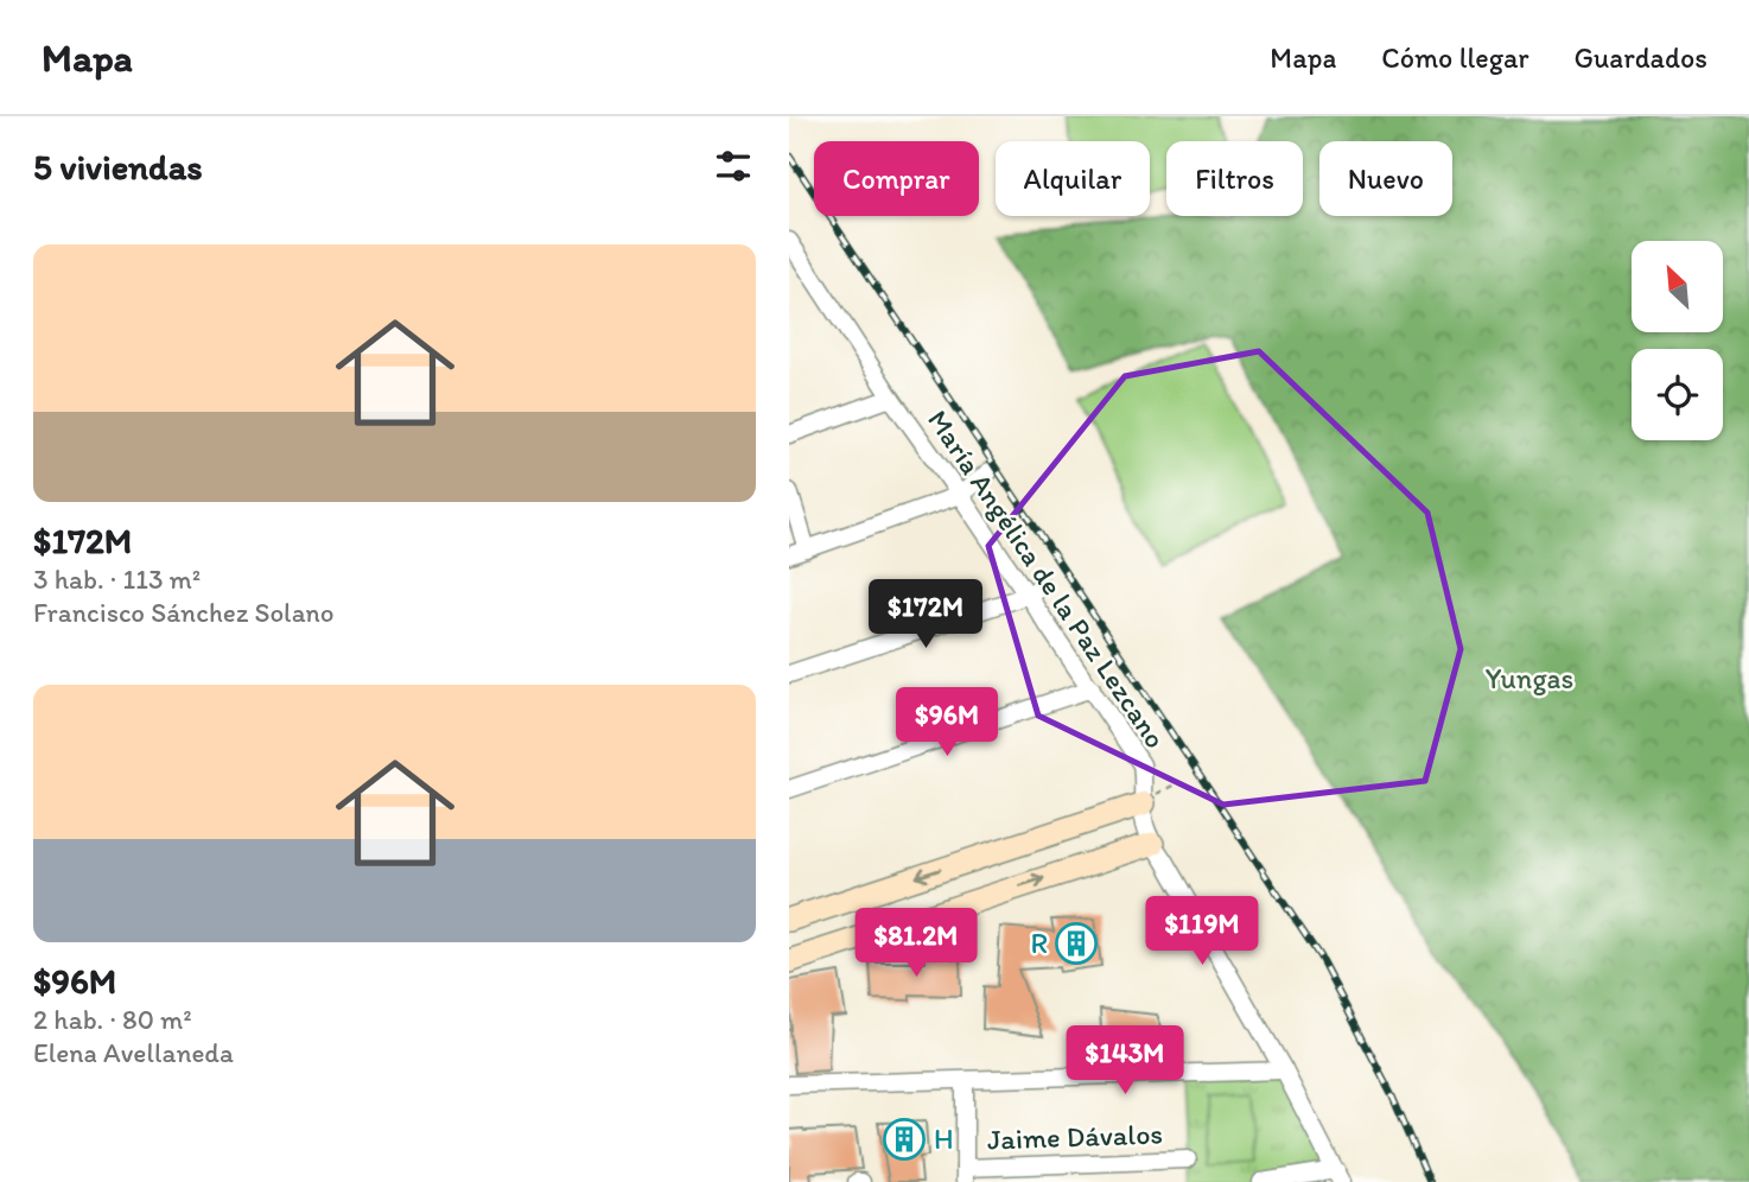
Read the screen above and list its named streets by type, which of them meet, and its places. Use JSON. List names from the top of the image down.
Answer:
{
  "streets": {
    "street": ["María Angélica de la Paz Lezcano", "Jaime Dávalos"]
  },
  "parks": ["Yungas"],
  "places": {
    "building": ["R", "H"]
  },
  "north": "top left",
  "page": {
    "header": "Mapa",
    "nav": ["Mapa", "Cómo llegar", "Guardados"],
    "heading": "5 viviendas",
    "chip": [
      "Comprar",
      "Alquilar",
      "Filtros",
      "Nuevo"
    ],
    "list": [
      {
        "name": "$172M",
        "note": "3 hab. · 113 m² · Francisco Sánchez Solano"
      },
      {
        "name": "$96M",
        "note": "2 hab. · 80 m² · Elena Avellaneda"
      }
    ],
    "price": [
      "$172M",
      "$96M",
      "$119M",
      "$81.2M",
      "$143M"
    ]
  }
}
